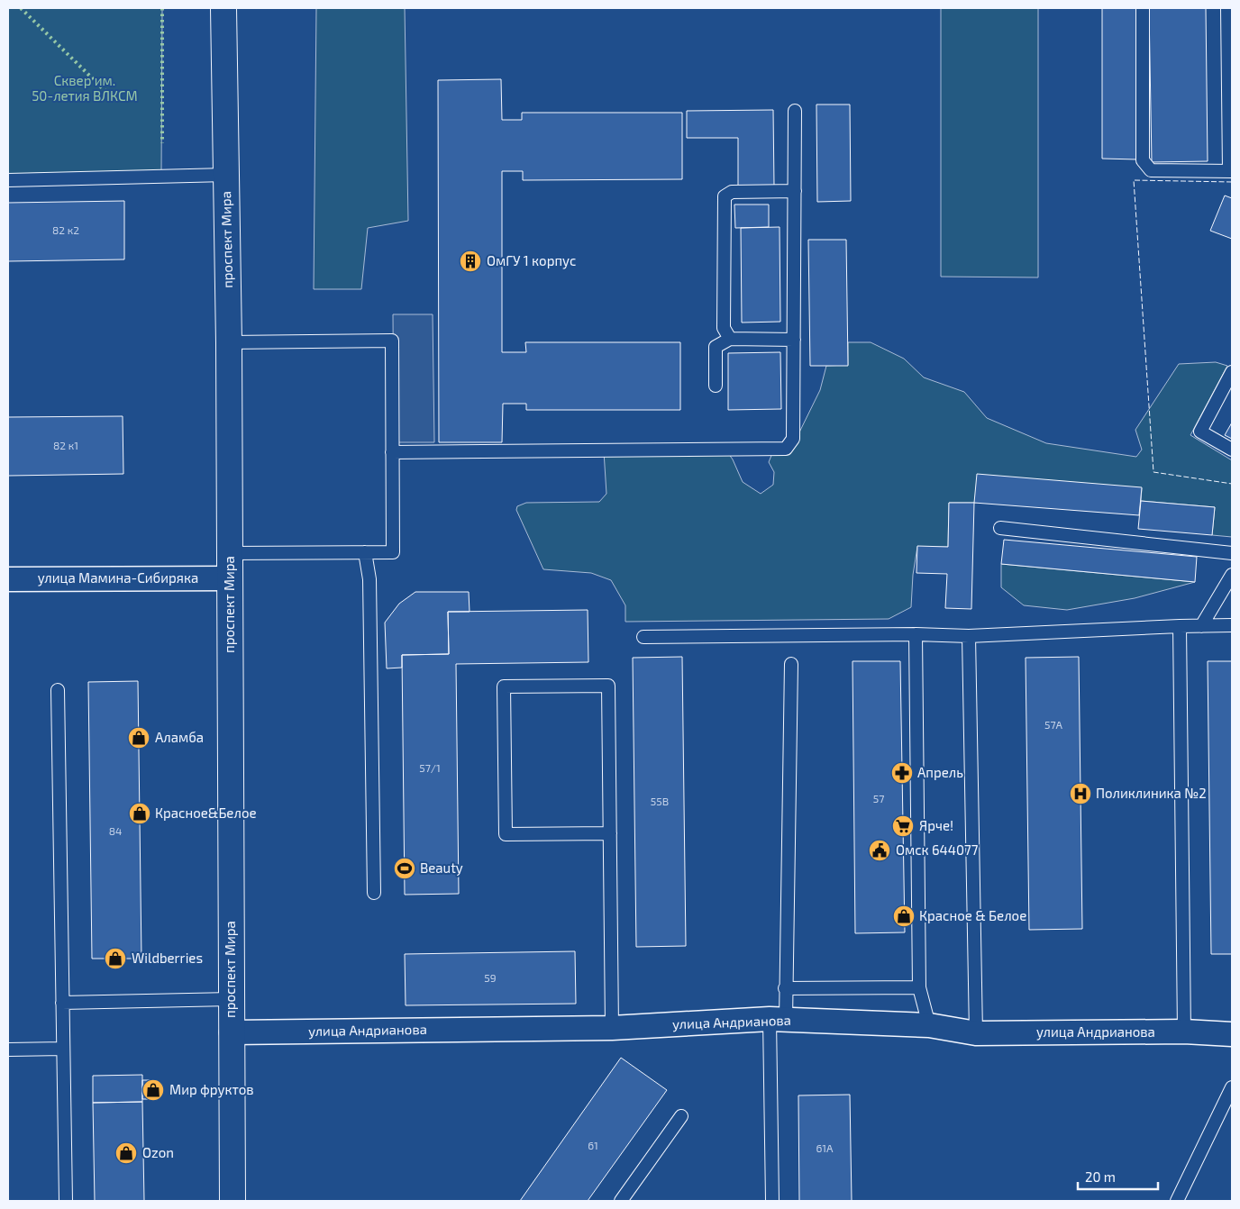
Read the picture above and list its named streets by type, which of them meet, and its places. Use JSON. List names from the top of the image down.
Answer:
{
  "streets": {
    "main road": ["проспект Мира"],
    "street": ["улица Мамина-Сибиряка", "улица Андрианова"]
  },
  "crossings": [
    ["проспект Мира", "улица Мамина-Сибиряка"],
    ["проспект Мира", "улица Андрианова"]
  ],
  "parks": ["Сквер им. 50-летия ВЛКСМ"],
  "places": {
    "building": ["ОмГУ 1 корпус"],
    "shop": [
      "Аламба",
      "Красное&Белое",
      "Красное & Белое",
      "Wildberries",
      "Мир фруктов",
      "Ozon"
    ],
    "pharmacy": ["Апрель"],
    "hospital": ["Поликлиника №2"],
    "supermarket": ["Ярче!"],
    "public building": ["Омск 644077"],
    "sports": ["Beauty"]
  },
  "house_numbers": [
    "82 к2",
    "82 к1",
    "57А",
    "57/1",
    "57",
    "55В",
    "84",
    "59",
    "61",
    "61А"
  ],
  "scale_bar": "20 m"
}
